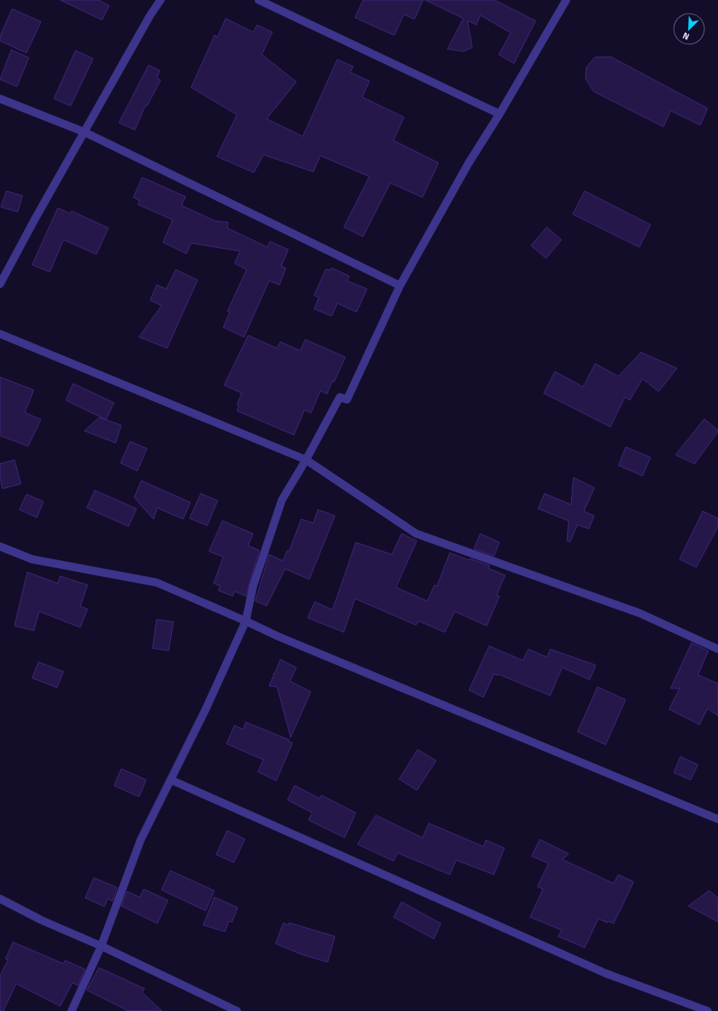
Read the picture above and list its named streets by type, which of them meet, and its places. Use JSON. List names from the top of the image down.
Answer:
{
  "north": "bottom left"
}
